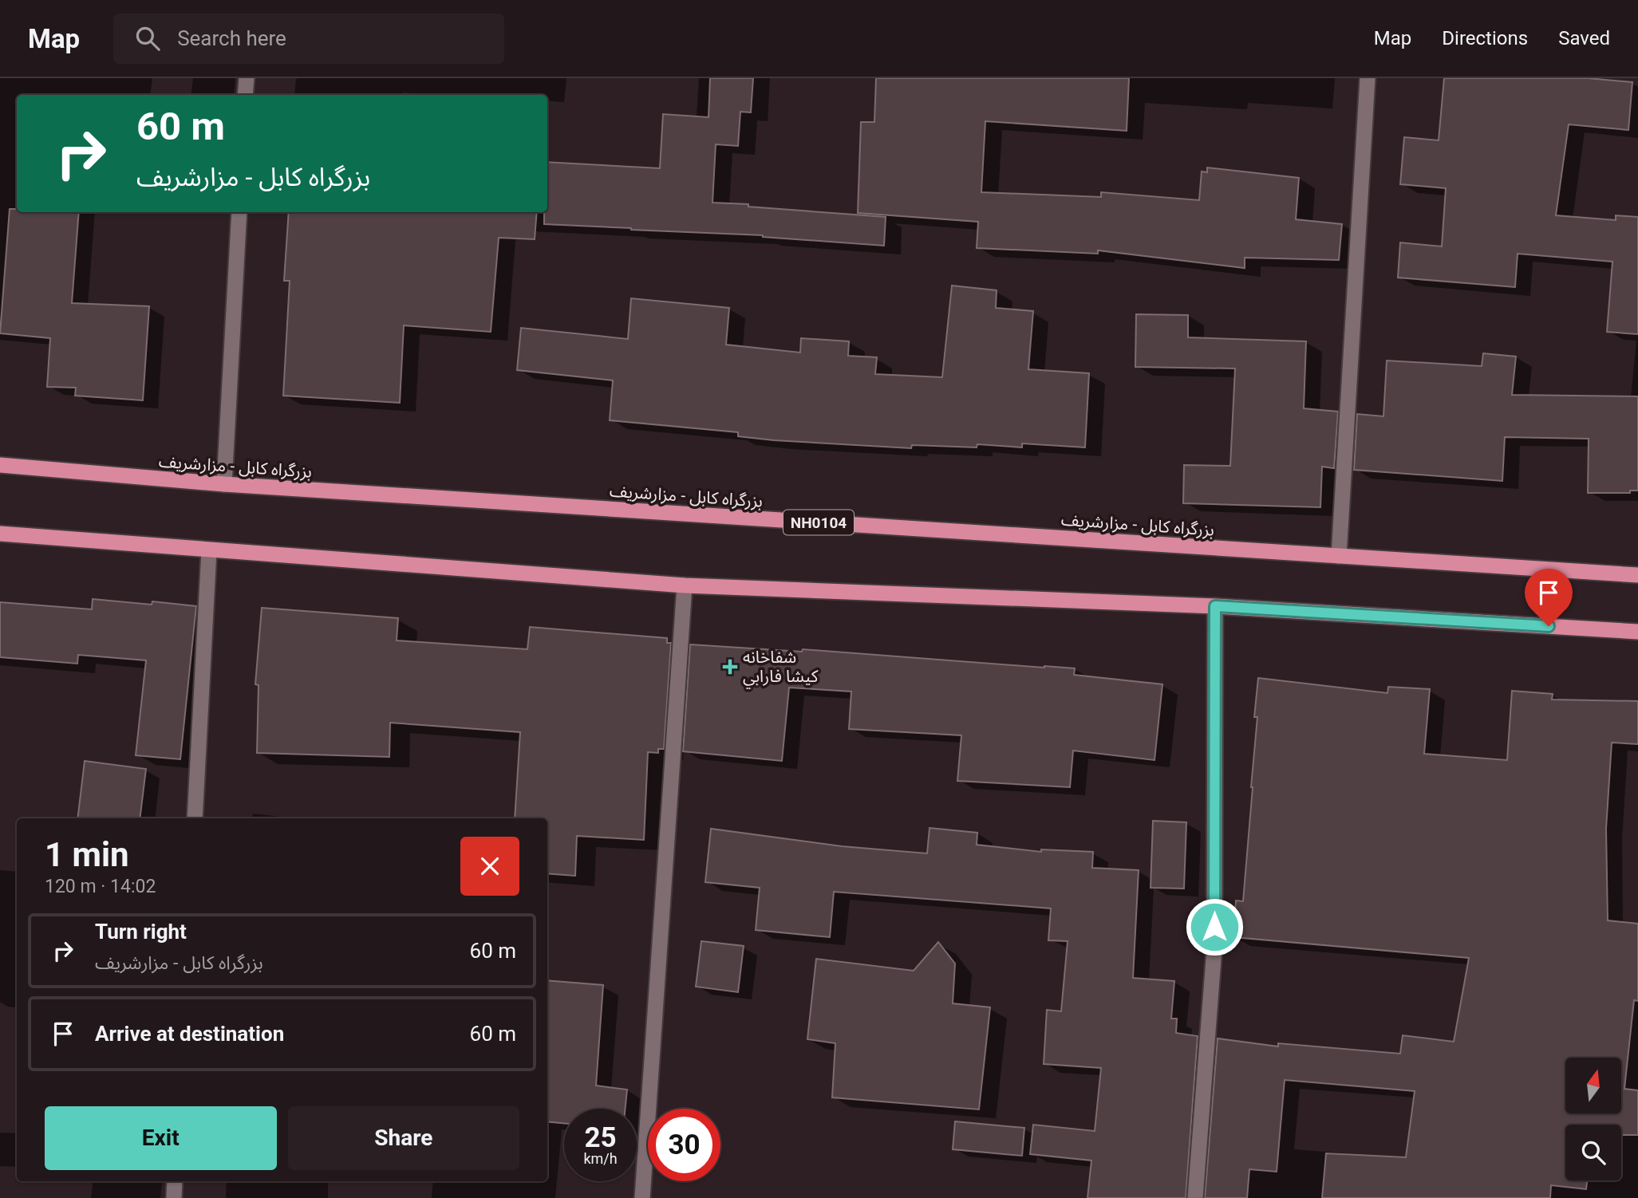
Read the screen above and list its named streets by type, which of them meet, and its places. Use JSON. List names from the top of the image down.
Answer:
{
  "streets": {
    "highway": ["بزرگراه کابل - مزارشریف", "NH0104"]
  },
  "places": {
    "health": ["شفاخانه كيشا فارابي"]
  },
  "north": "top",
  "page": {
    "header": "Map",
    "search": "Search here",
    "nav": ["Map", "Directions", "Saved"],
    "turn": ["60 m", "بزرگراه کابل - مزارشریف"],
    "heading": ["1 min", "120 m · 14:02"],
    "list": [
      {
        "name": "Turn right",
        "note": "بزرگراه کابل - مزارشریف",
        "value": "60 m"
      },
      {
        "name": "Arrive at destination",
        "value": "60 m"
      }
    ],
    "buttons": ["Exit", "Share"],
    "speed": "25 km/h",
    "limit": "30"
  }
}
